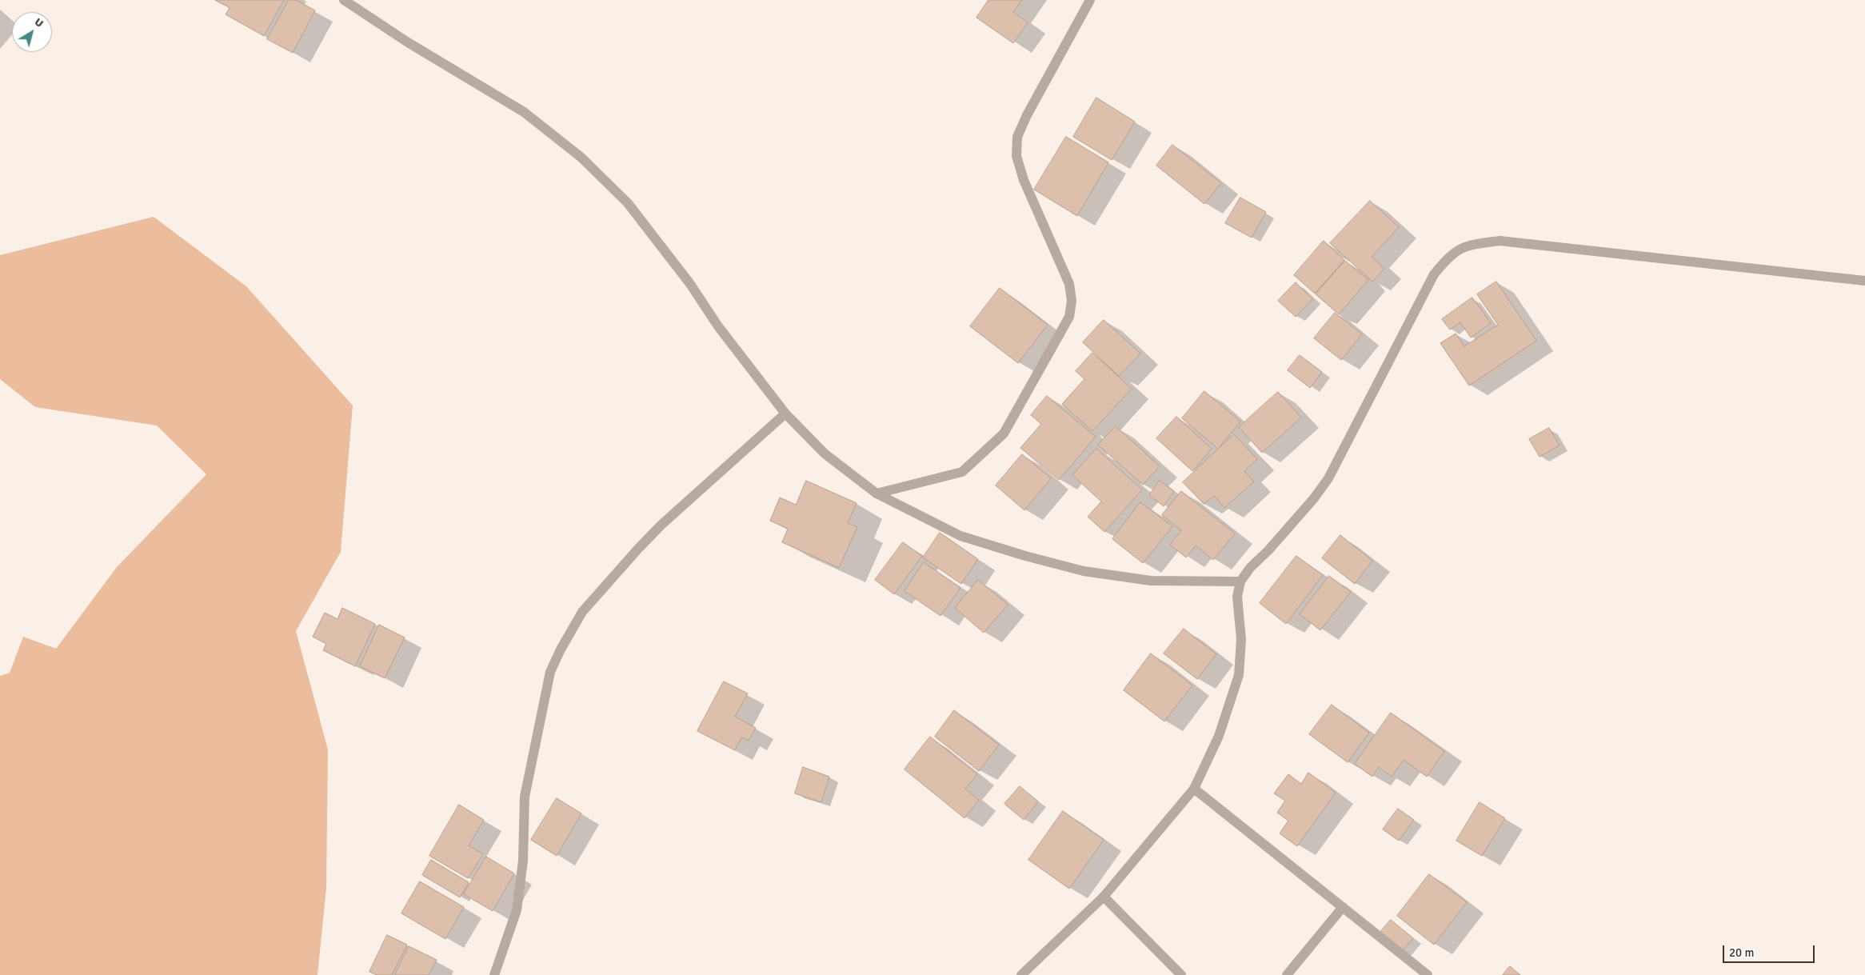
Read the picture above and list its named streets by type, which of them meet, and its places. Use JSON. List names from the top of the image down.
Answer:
{
  "scale_bar": "20 m",
  "north": "top right"
}
